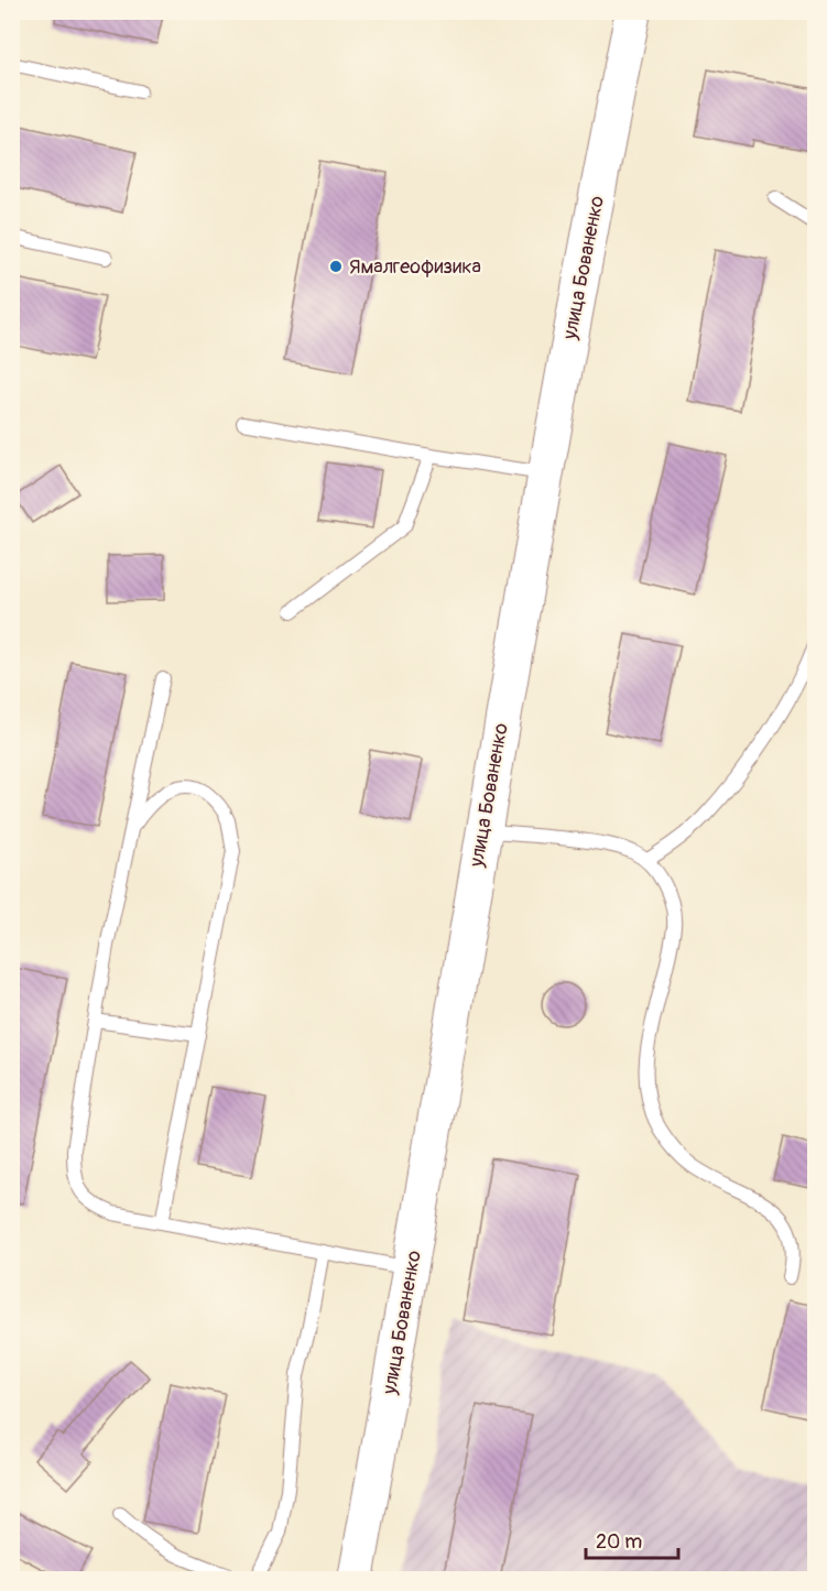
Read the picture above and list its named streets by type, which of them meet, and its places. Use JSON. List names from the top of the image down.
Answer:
{
  "streets": {
    "street": ["улица Бованенко"]
  },
  "places": ["Ямалгеофизика"],
  "scale_bar": "20 m"
}
